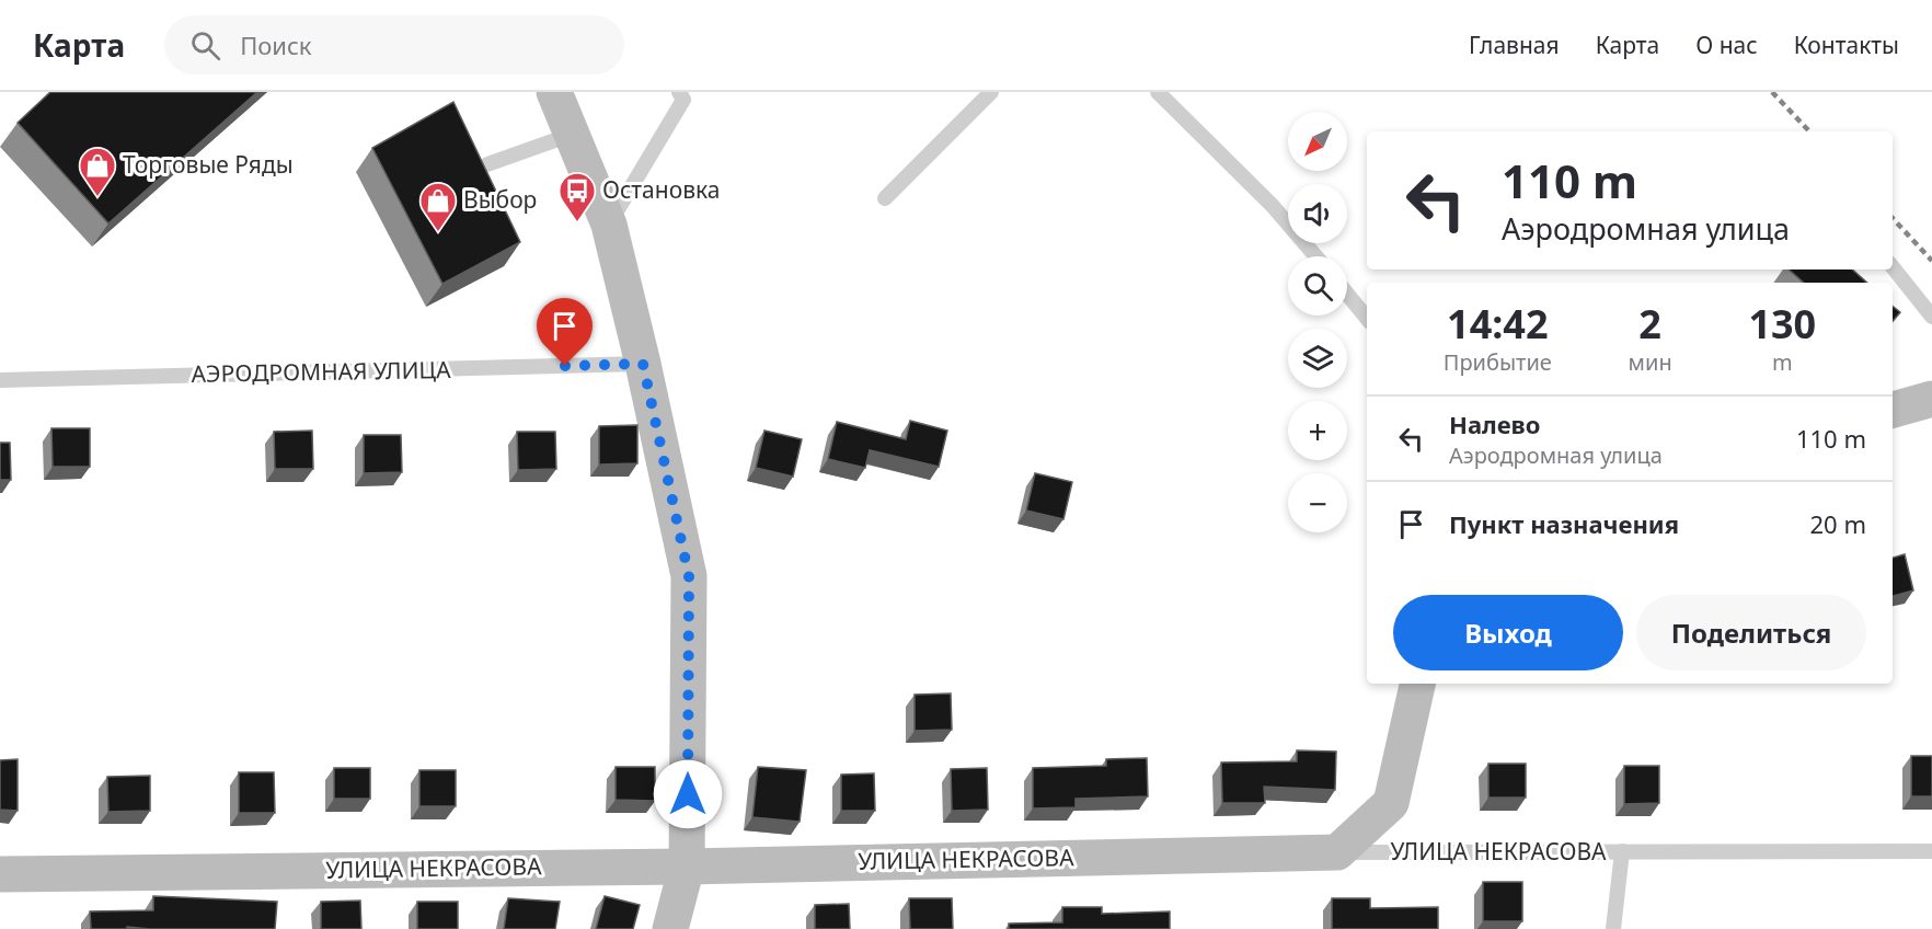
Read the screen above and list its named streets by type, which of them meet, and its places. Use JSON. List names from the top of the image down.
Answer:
{
  "streets": {
    "street": ["УЛИЦА НЕКРАСОВА"],
    "lane": ["АЭРОДРОМНАЯ УЛИЦА"]
  },
  "places": {
    "shop": ["Торговые Ряды", "Выбор"],
    "bus stop": ["Остановка"]
  },
  "north": "bottom left",
  "page": {
    "header": "Карта",
    "search": "Поиск",
    "nav": [
      "Главная",
      "Карта",
      "О нас",
      "Контакты"
    ],
    "map_buttons": ["+", "−"],
    "turn": ["110 m", "Аэродромная улица"],
    "eta": [
      "14:42",
      "Прибытие",
      "2",
      "мин",
      "130",
      "m"
    ],
    "list": [
      {
        "name": "Налево",
        "note": "Аэродромная улица",
        "value": "110 m"
      },
      {
        "name": "Пункт назначения",
        "value": "20 m"
      }
    ],
    "buttons": ["Выход", "Поделиться"]
  }
}
